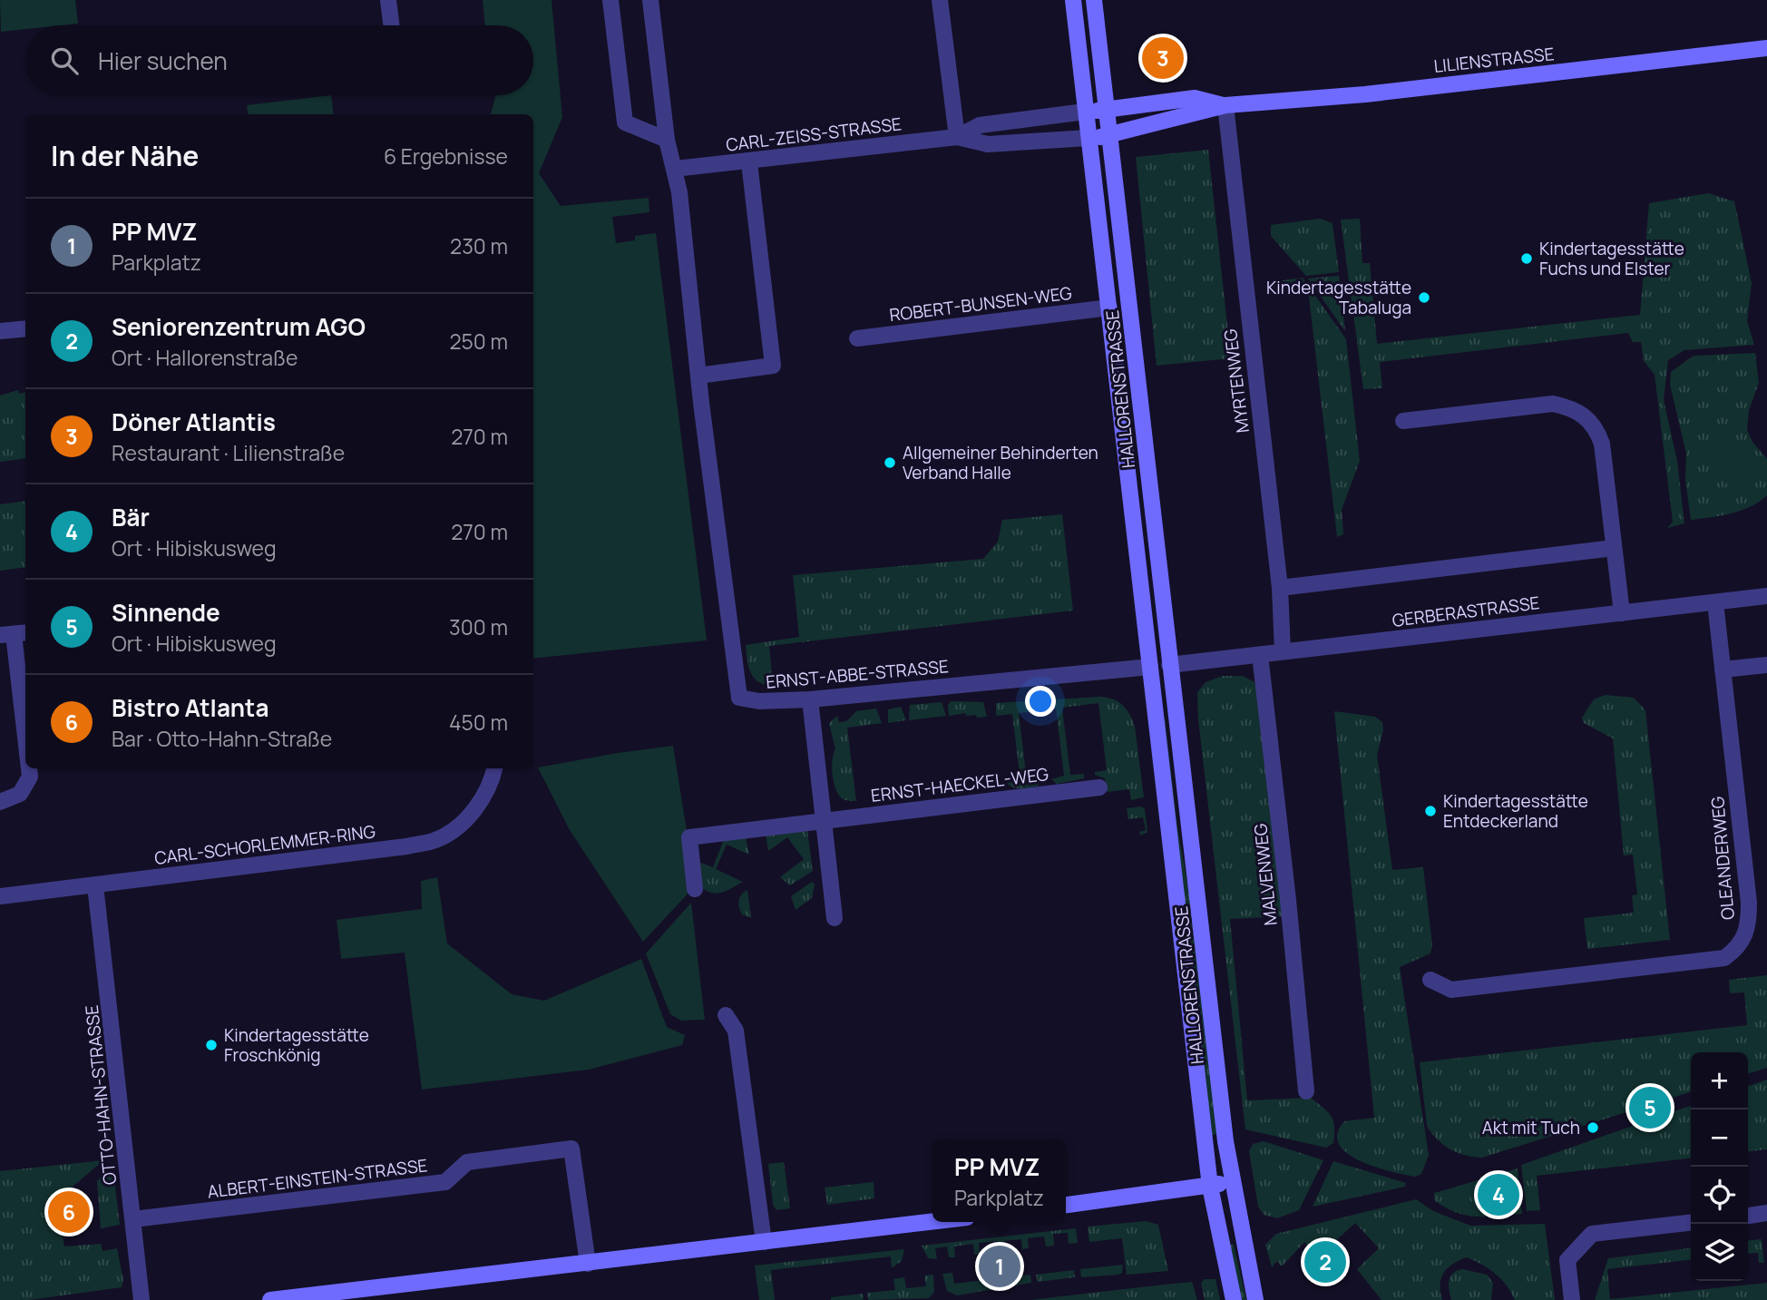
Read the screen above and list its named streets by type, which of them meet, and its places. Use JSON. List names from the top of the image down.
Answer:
{
  "streets": {
    "street": [
      "LILIENSTRASSE",
      "CARL-ZEISS-STRASSE",
      "ROBERT-BUNSEN-WEG",
      "MYRTENWEG",
      "HALLORENSTRASSE",
      "GERBERASTRASSE",
      "ERNST-ABBE-STRASSE",
      "ERNST-HAECKEL-WEG",
      "CARL-SCHORLEMMER-RING",
      "OLEANDERWEG",
      "MALVENWEG",
      "OTTO-HAHN-STRASSE",
      "ALBERT-EINSTEIN-STRASSE"
    ]
  },
  "crossings": [
    ["LILIENSTRASSE", "CARL-ZEISS-STRASSE"],
    ["LILIENSTRASSE", "MYRTENWEG"],
    ["LILIENSTRASSE", "HALLORENSTRASSE"],
    ["CARL-ZEISS-STRASSE", "HALLORENSTRASSE"],
    ["CARL-ZEISS-STRASSE", "ERNST-ABBE-STRASSE"],
    ["ROBERT-BUNSEN-WEG", "HALLORENSTRASSE"],
    ["MYRTENWEG", "GERBERASTRASSE"],
    ["HALLORENSTRASSE", "GERBERASTRASSE"],
    ["HALLORENSTRASSE", "ERNST-ABBE-STRASSE"],
    ["GERBERASTRASSE", "OLEANDERWEG"],
    ["GERBERASTRASSE", "MALVENWEG"],
    ["CARL-SCHORLEMMER-RING", "OTTO-HAHN-STRASSE"],
    ["OTTO-HAHN-STRASSE", "ALBERT-EINSTEIN-STRASSE"]
  ],
  "places": [
    "Kindertagesstätte Fuchs und Elster",
    "Kindertagesstätte Tabaluga",
    "Allgemeiner Behinderten Verband Halle",
    "Kindertagesstätte Entdeckerland",
    "Kindertagesstätte Froschkönig",
    "Akt mit Tuch"
  ],
  "page": {
    "search": "Hier suchen",
    "pins": [
      "3",
      "5",
      "4",
      "6",
      "2",
      "1"
    ],
    "heading": ["In der Nähe", "6 Ergebnisse"],
    "list": [
      {
        "mark": "1",
        "name": "PP MVZ",
        "note": "Parkplatz",
        "value": "230 m"
      },
      {
        "mark": "2",
        "name": "Seniorenzentrum AGO",
        "note": "Ort · Hallorenstraße",
        "value": "250 m"
      },
      {
        "mark": "3",
        "name": "Döner Atlantis",
        "note": "Restaurant · Lilienstraße",
        "value": "270 m"
      },
      {
        "mark": "4",
        "name": "Bär",
        "note": "Ort · Hibiskusweg",
        "value": "270 m"
      },
      {
        "mark": "5",
        "name": "Sinnende",
        "note": "Ort · Hibiskusweg",
        "value": "300 m"
      },
      {
        "mark": "6",
        "name": "Bistro Atlanta",
        "note": "Bar · Otto-Hahn-Straße",
        "value": "450 m"
      }
    ],
    "map_buttons": ["+", "−"],
    "popup": ["PP MVZ", "Parkplatz"]
  }
}
